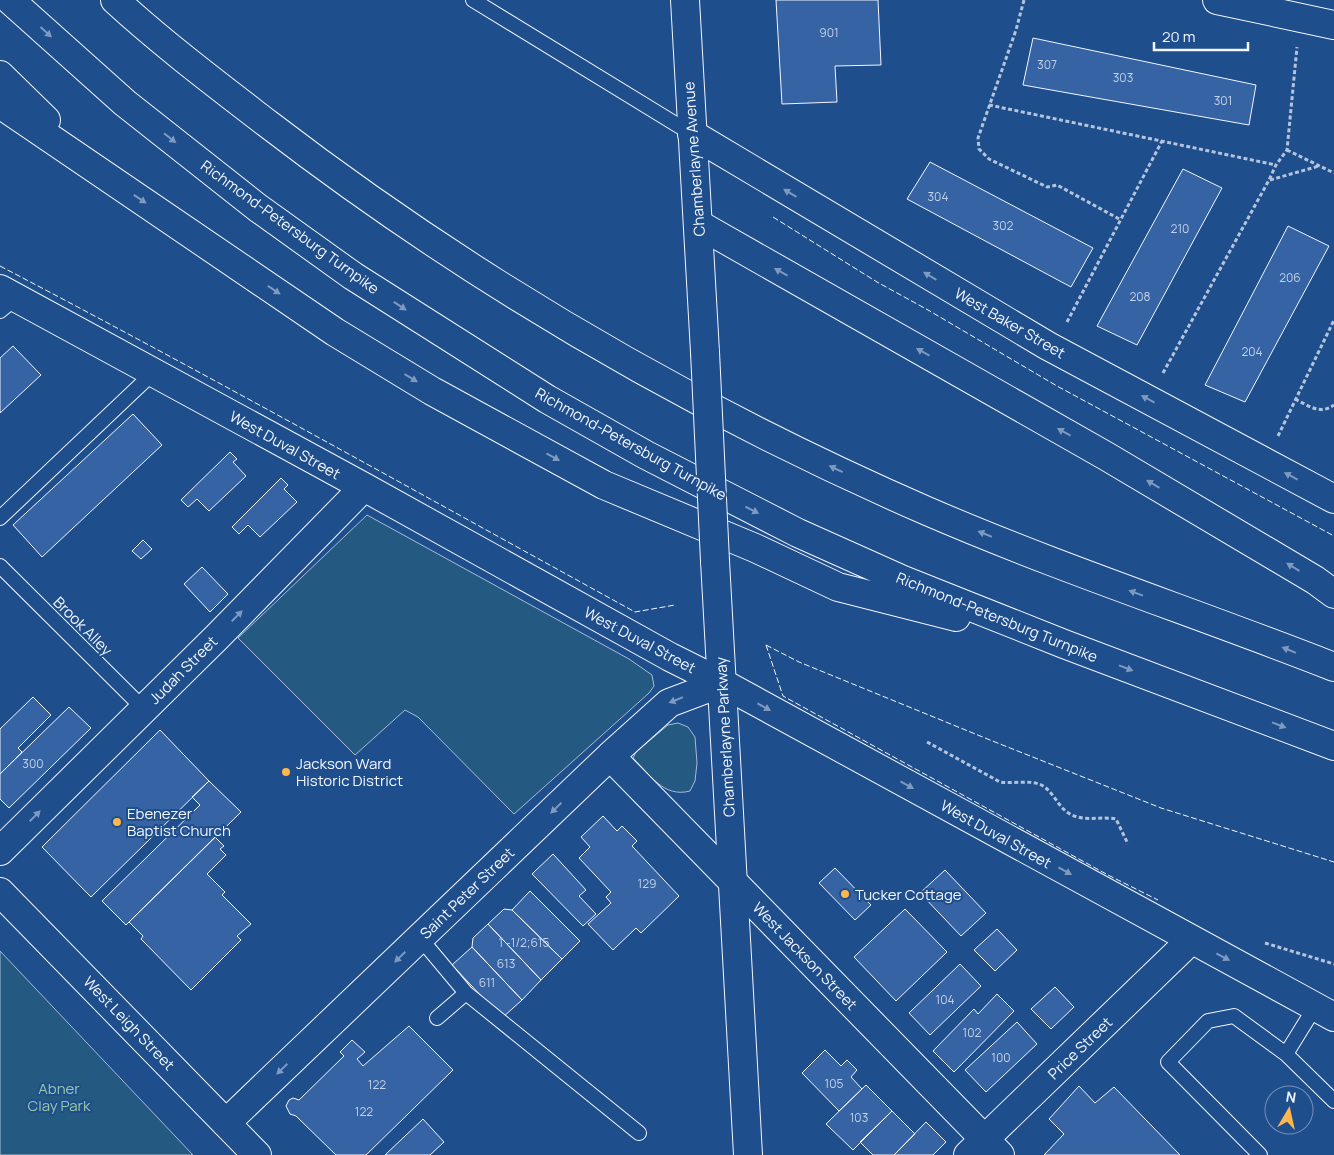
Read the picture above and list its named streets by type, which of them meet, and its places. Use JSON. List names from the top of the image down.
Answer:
{
  "streets": {
    "main road": [
      "Chamberlayne Avenue",
      "Richmond-Petersburg Turnpike",
      "West Baker Street",
      "West Duval Street",
      "Judah Street",
      "Chamberlayne Parkway",
      "Saint Peter Street",
      "West Jackson Street",
      "West Leigh Street",
      "Price Street"
    ],
    "lane": ["Brook Alley"]
  },
  "crossings": [
    ["Chamberlayne Avenue", "West Baker Street"],
    ["Chamberlayne Avenue", "Chamberlayne Parkway"],
    ["West Duval Street", "Judah Street"],
    ["West Duval Street", "Chamberlayne Parkway"],
    ["West Duval Street", "Saint Peter Street"],
    ["West Duval Street", "Price Street"],
    ["Brook Alley", "Judah Street"],
    ["Chamberlayne Parkway", "Saint Peter Street"],
    ["Chamberlayne Parkway", "West Jackson Street"],
    ["Saint Peter Street", "West Jackson Street"],
    ["Saint Peter Street", "West Leigh Street"],
    ["West Jackson Street", "Price Street"]
  ],
  "one_way": ["Judah Street", "Saint Peter Street"],
  "parks": ["Abner Clay Park"],
  "places": ["Jackson Ward Historic District", "Ebenezer Baptist Church", "Tucker Cottage"],
  "house_numbers": [
    "901",
    "307",
    "303",
    "301",
    "304",
    "302",
    "210",
    "206",
    "208",
    "204",
    "300",
    "129",
    "1 -1/2;615",
    "613",
    "611",
    "104",
    "102",
    "100",
    "105",
    "122",
    "122",
    "103"
  ],
  "scale_bar": "20 m",
  "north": "top"
}
